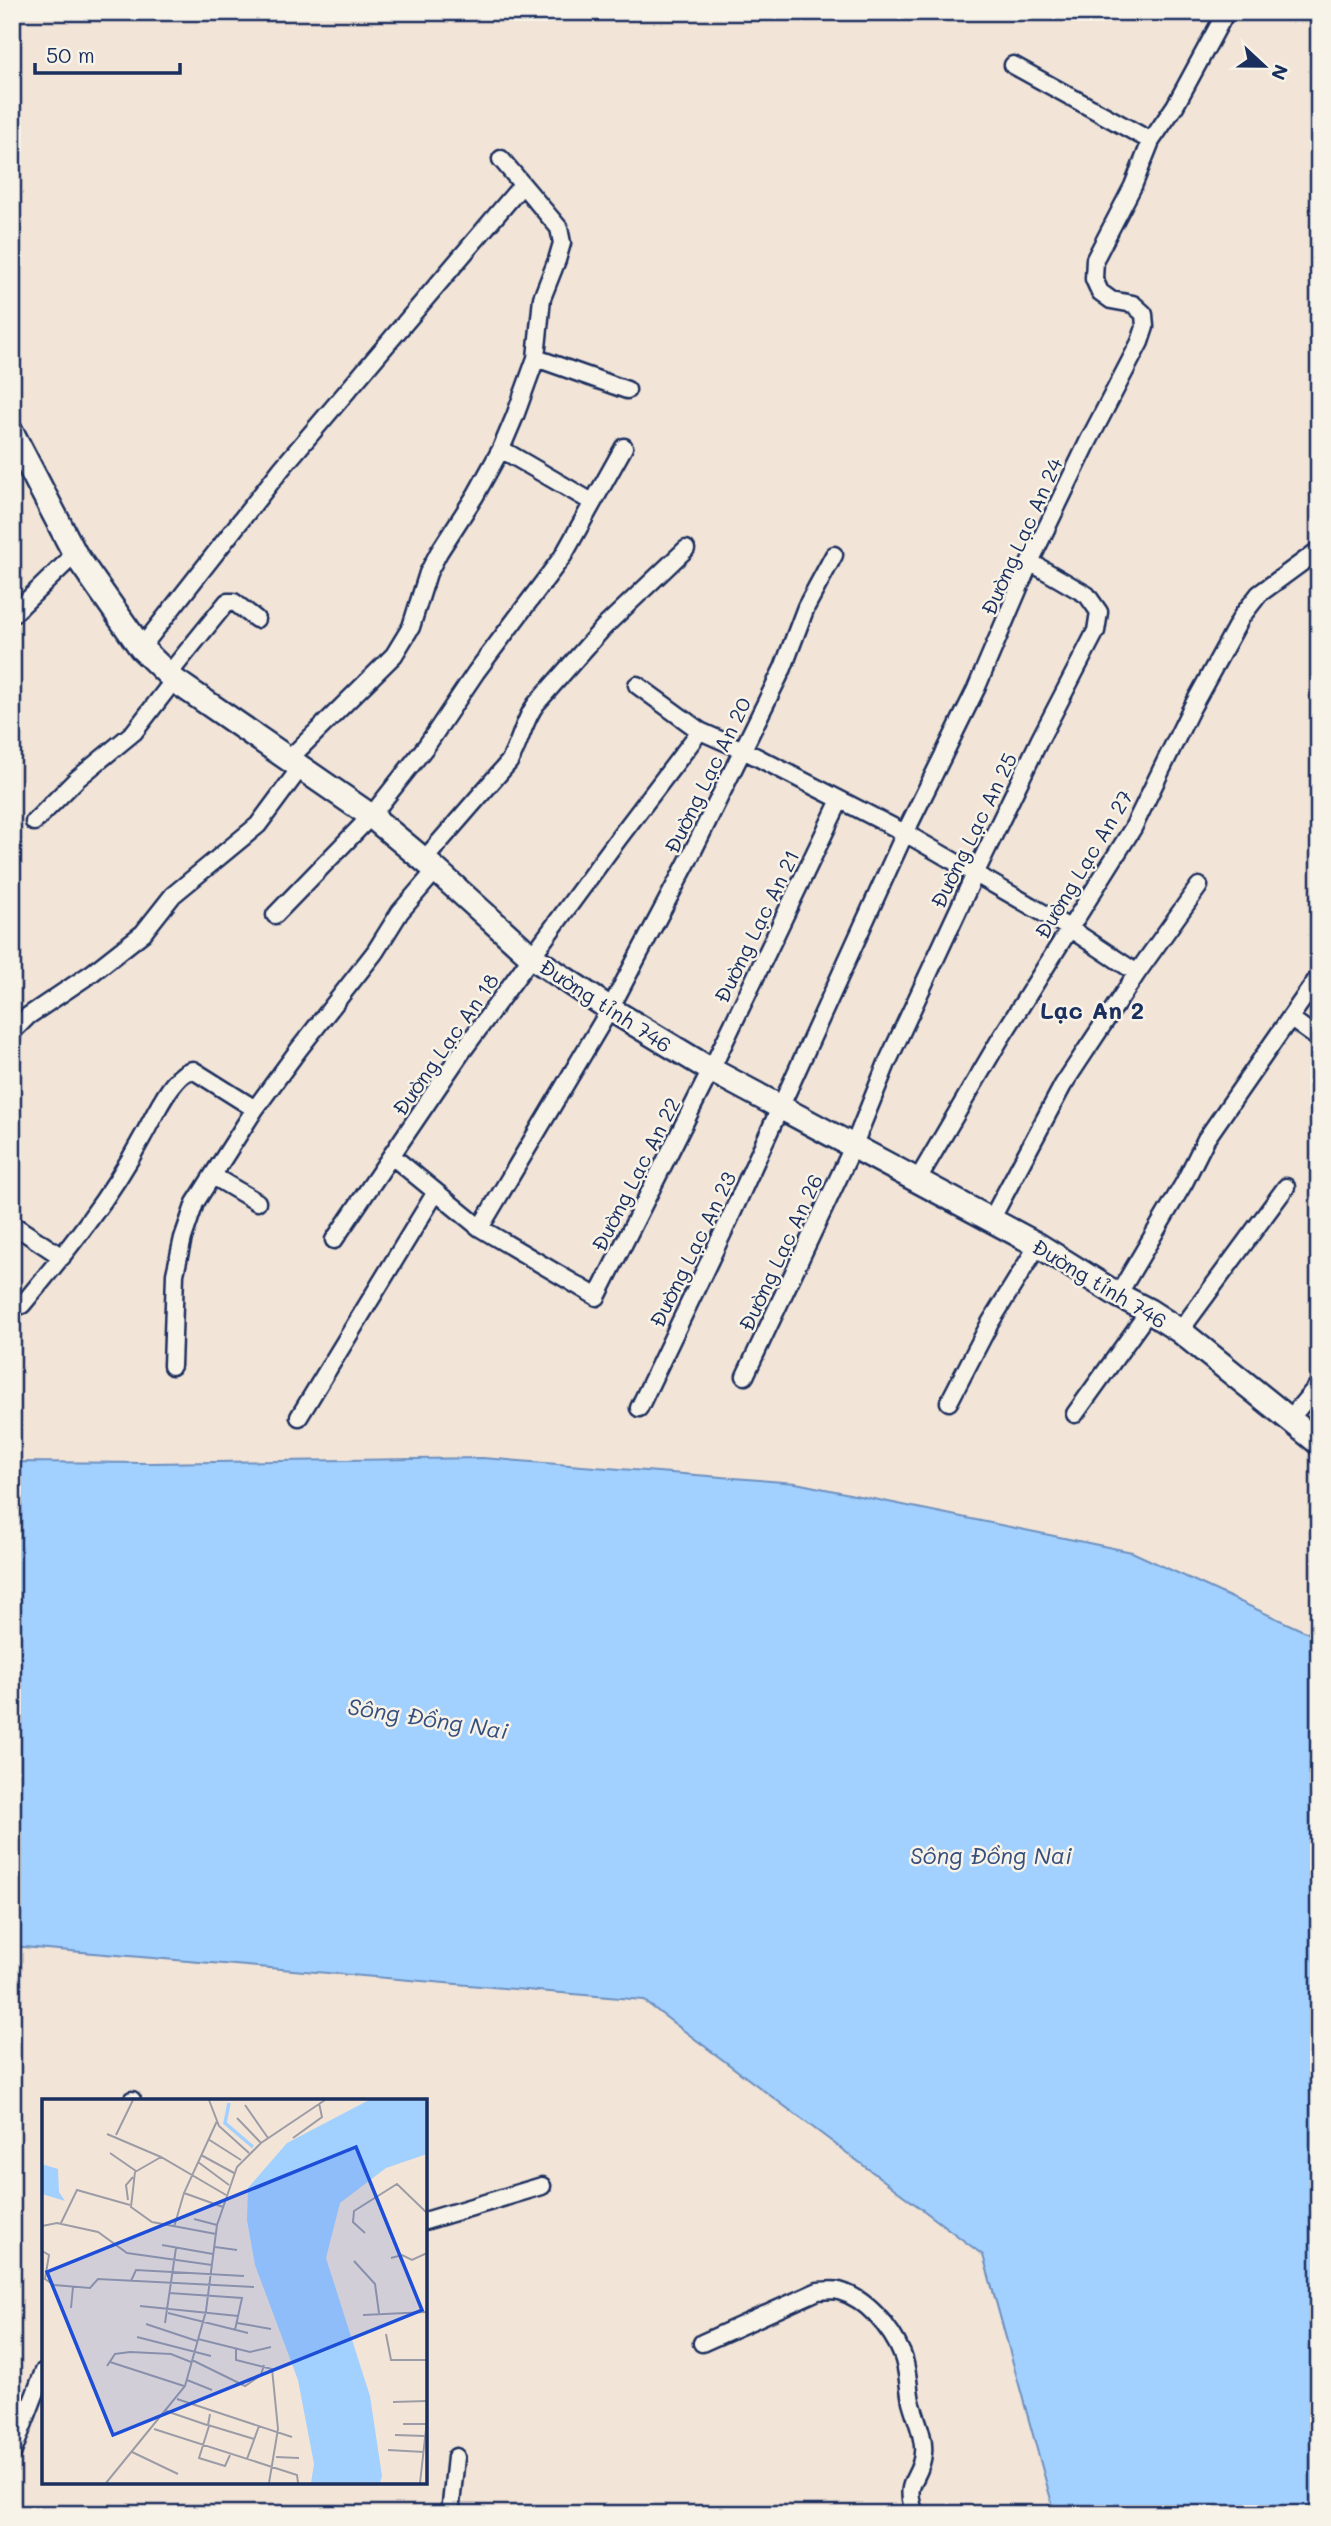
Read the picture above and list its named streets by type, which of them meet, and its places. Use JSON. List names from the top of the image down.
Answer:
{
  "streets": {
    "main road": ["Đường tỉnh 746"],
    "street": [
      "Đường Lạc An 24",
      "Đường Lạc An 20",
      "Đường Lạc An 25",
      "Đường Lạc An 27",
      "Đường Lạc An 21",
      "Đường Lạc An 18",
      "Đường Lạc An 22",
      "Đường Lạc An 23",
      "Đường Lạc An 26"
    ]
  },
  "crossings": [
    ["Đường Lạc An 24", "Đường Lạc An 25"],
    ["Đường Lạc An 24", "Đường tỉnh 746"],
    ["Đường Lạc An 24", "Đường Lạc An 23"],
    ["Đường Lạc An 20", "Đường tỉnh 746"],
    ["Đường Lạc An 20", "Đường Lạc An 22"],
    ["Đường Lạc An 25", "Đường tỉnh 746"],
    ["Đường Lạc An 25", "Đường Lạc An 26"],
    ["Đường Lạc An 27", "Đường tỉnh 746"],
    ["Đường Lạc An 21", "Đường tỉnh 746"],
    ["Đường Lạc An 21", "Đường Lạc An 22"],
    ["Đường tỉnh 746", "Đường Lạc An 18"],
    ["Đường tỉnh 746", "Đường Lạc An 22"],
    ["Đường tỉnh 746", "Đường Lạc An 23"],
    ["Đường tỉnh 746", "Đường Lạc An 26"]
  ],
  "districts": ["Lạc An 2"],
  "water": ["Sông Đồng Nai"],
  "scale_bar": "50 m",
  "north": "right"
}
